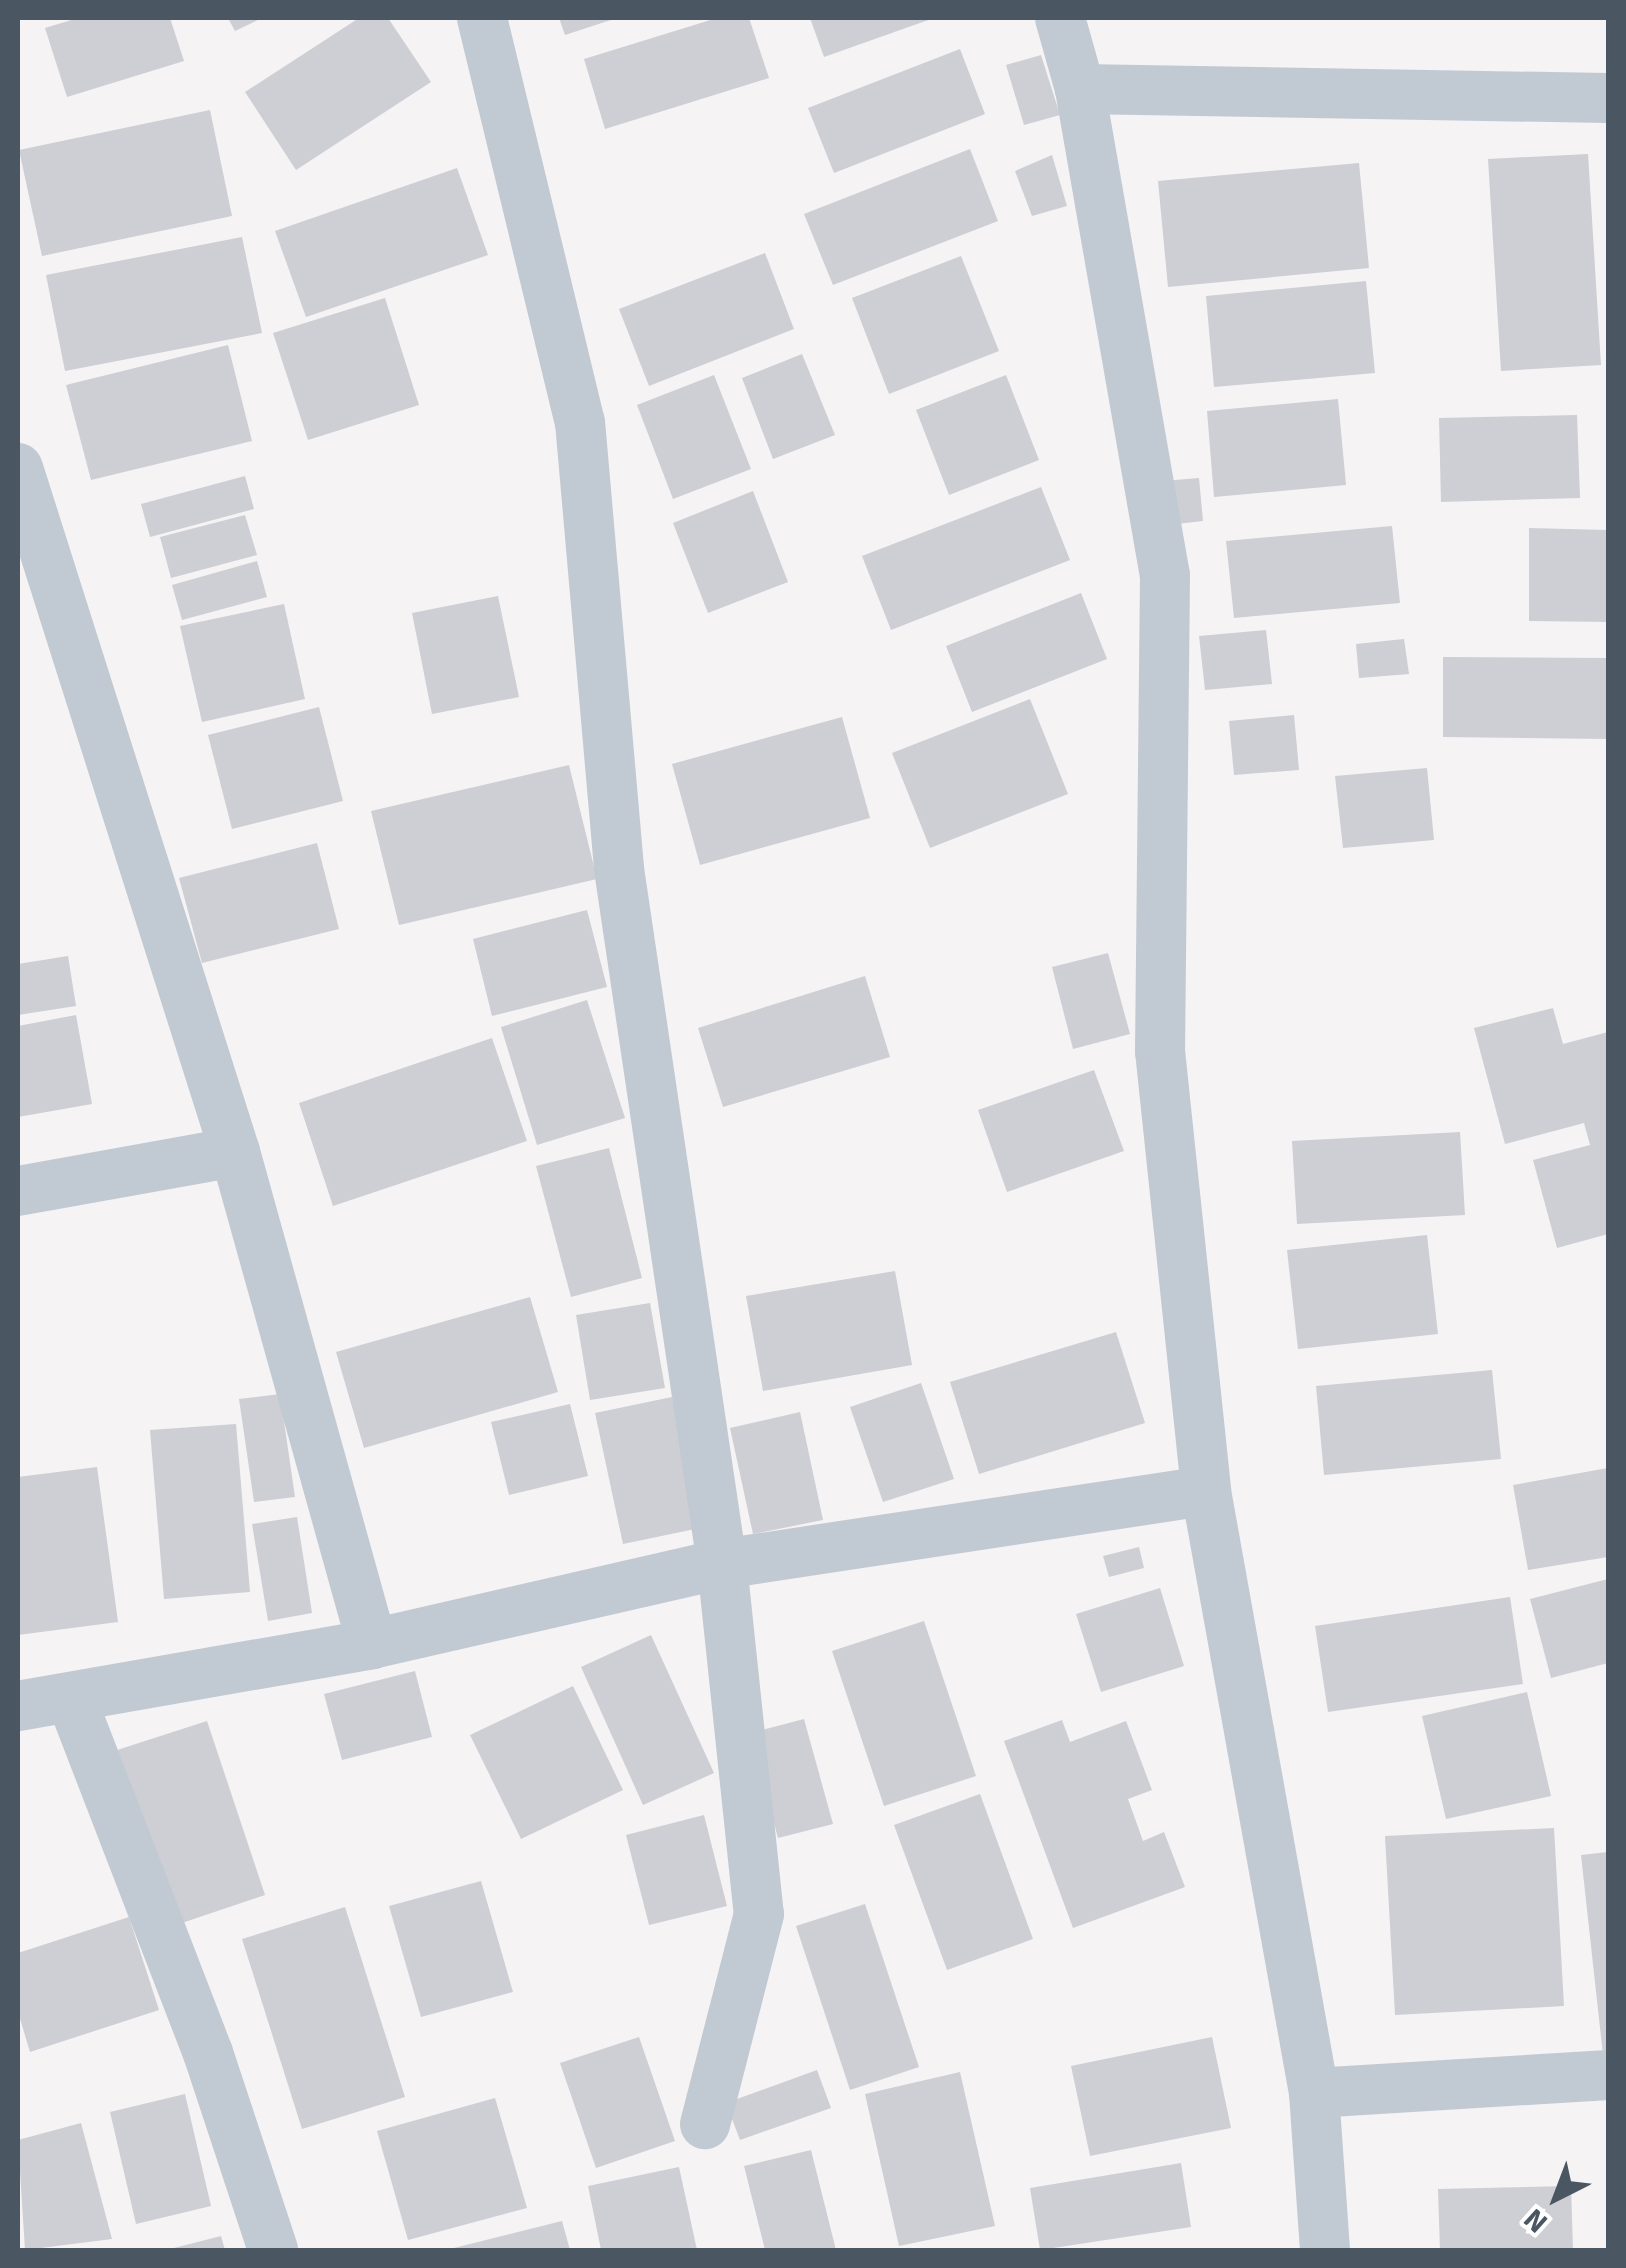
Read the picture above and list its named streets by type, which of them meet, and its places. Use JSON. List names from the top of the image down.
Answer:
{
  "north": "bottom left"
}
